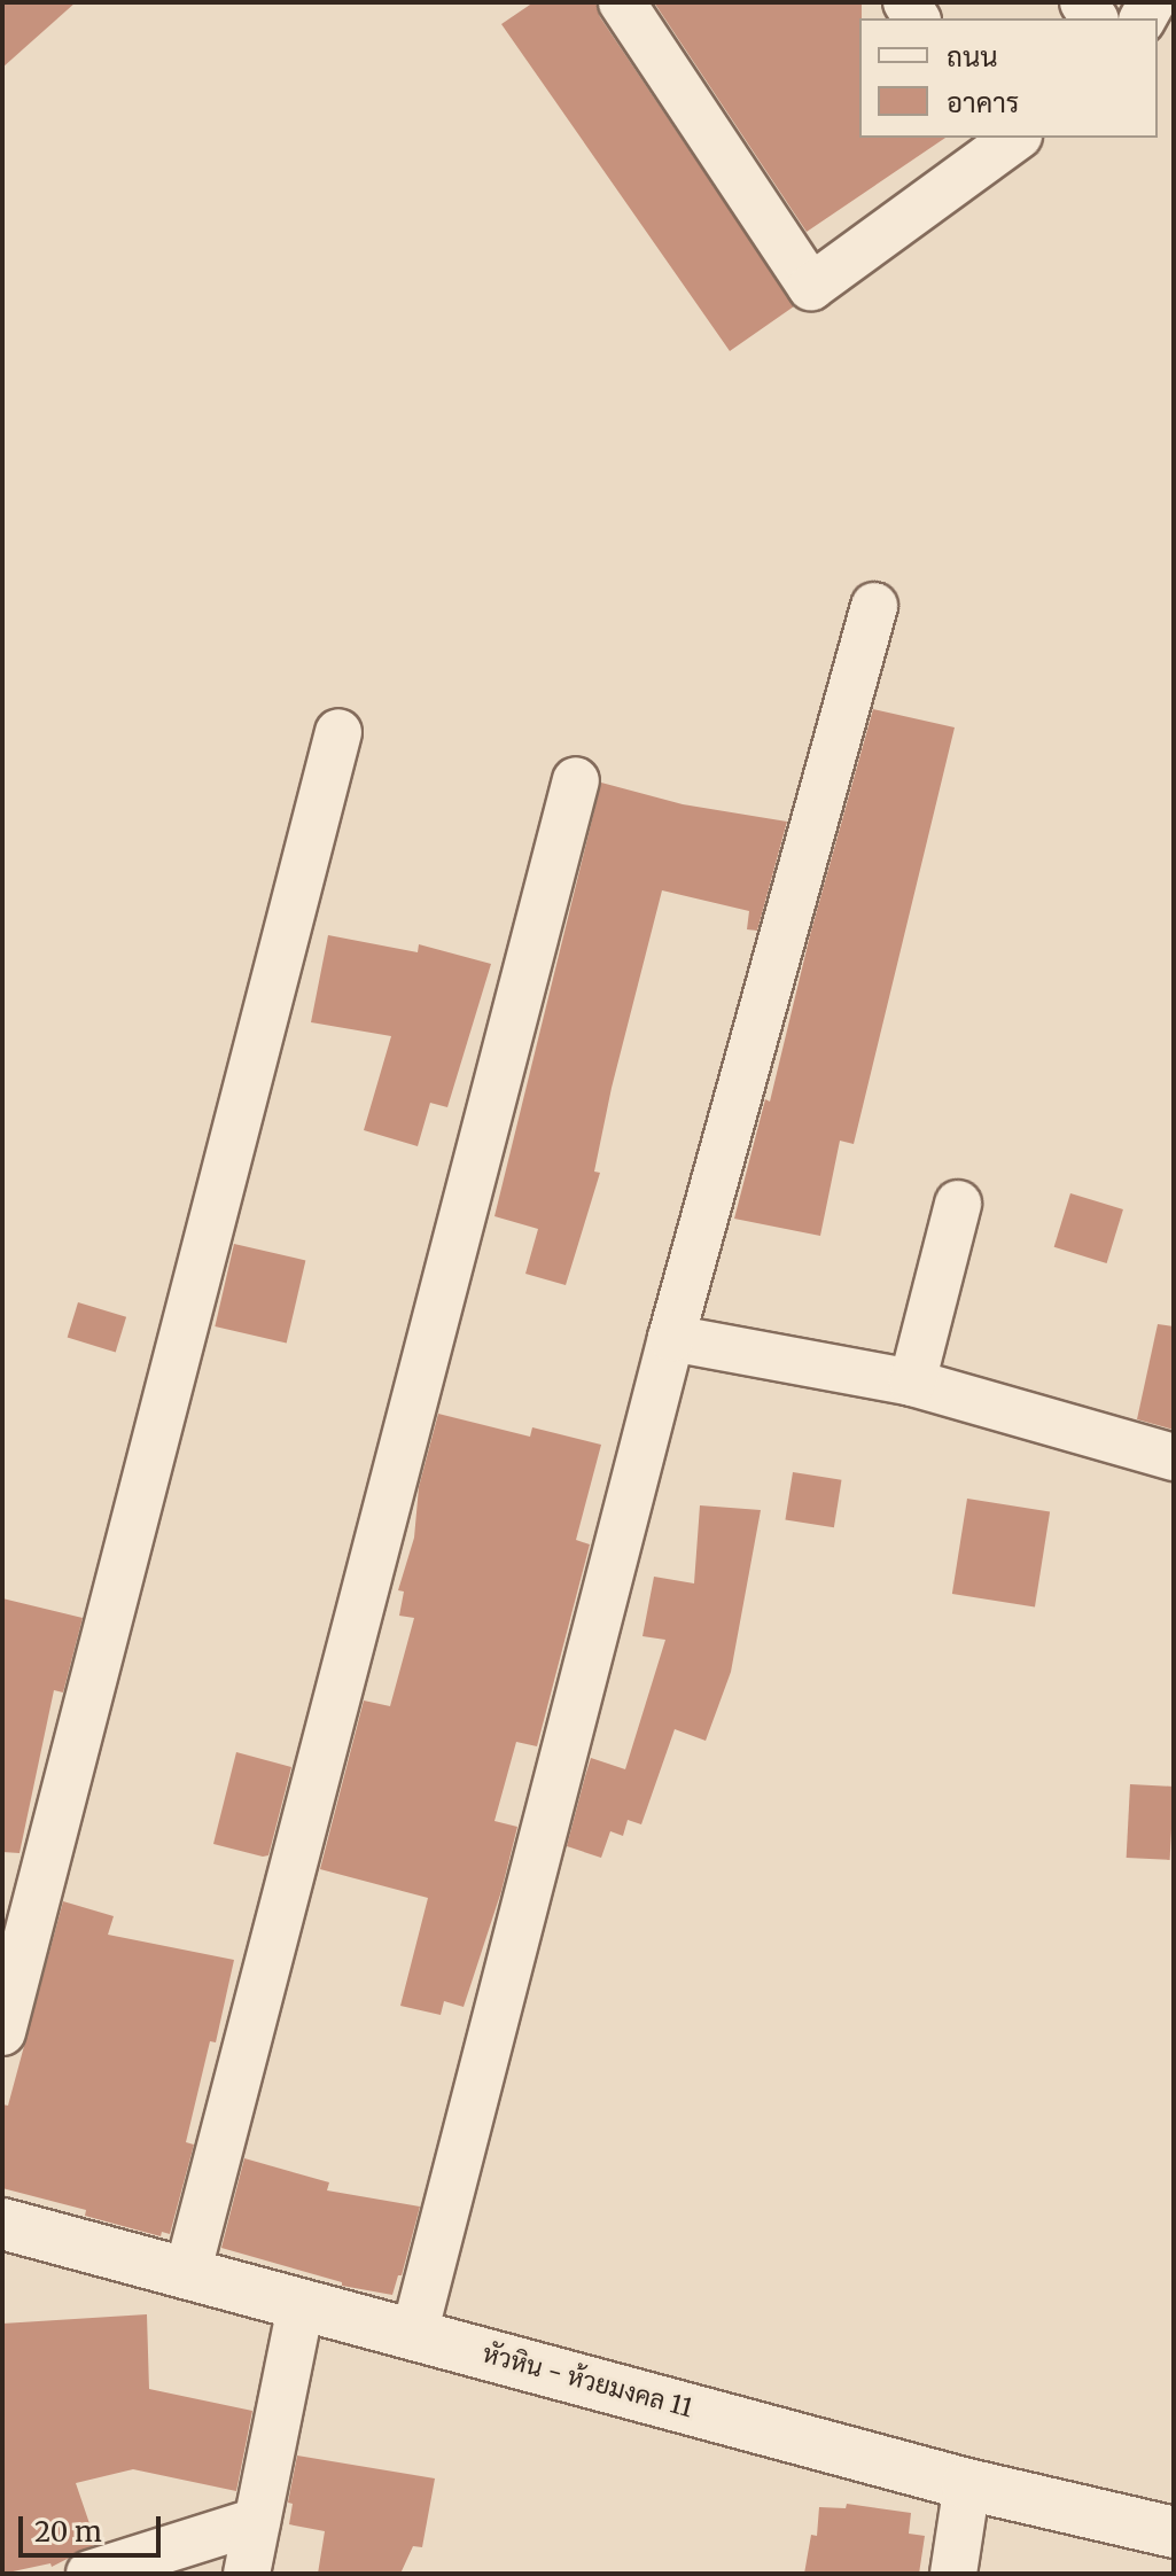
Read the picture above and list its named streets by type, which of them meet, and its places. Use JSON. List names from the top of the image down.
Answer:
{
  "streets": {
    "street": ["หัวหิน - ห้วยมงคล 11"]
  },
  "legend": ["ถนน", "อาคาร"],
  "scale_bar": "20 m"
}
